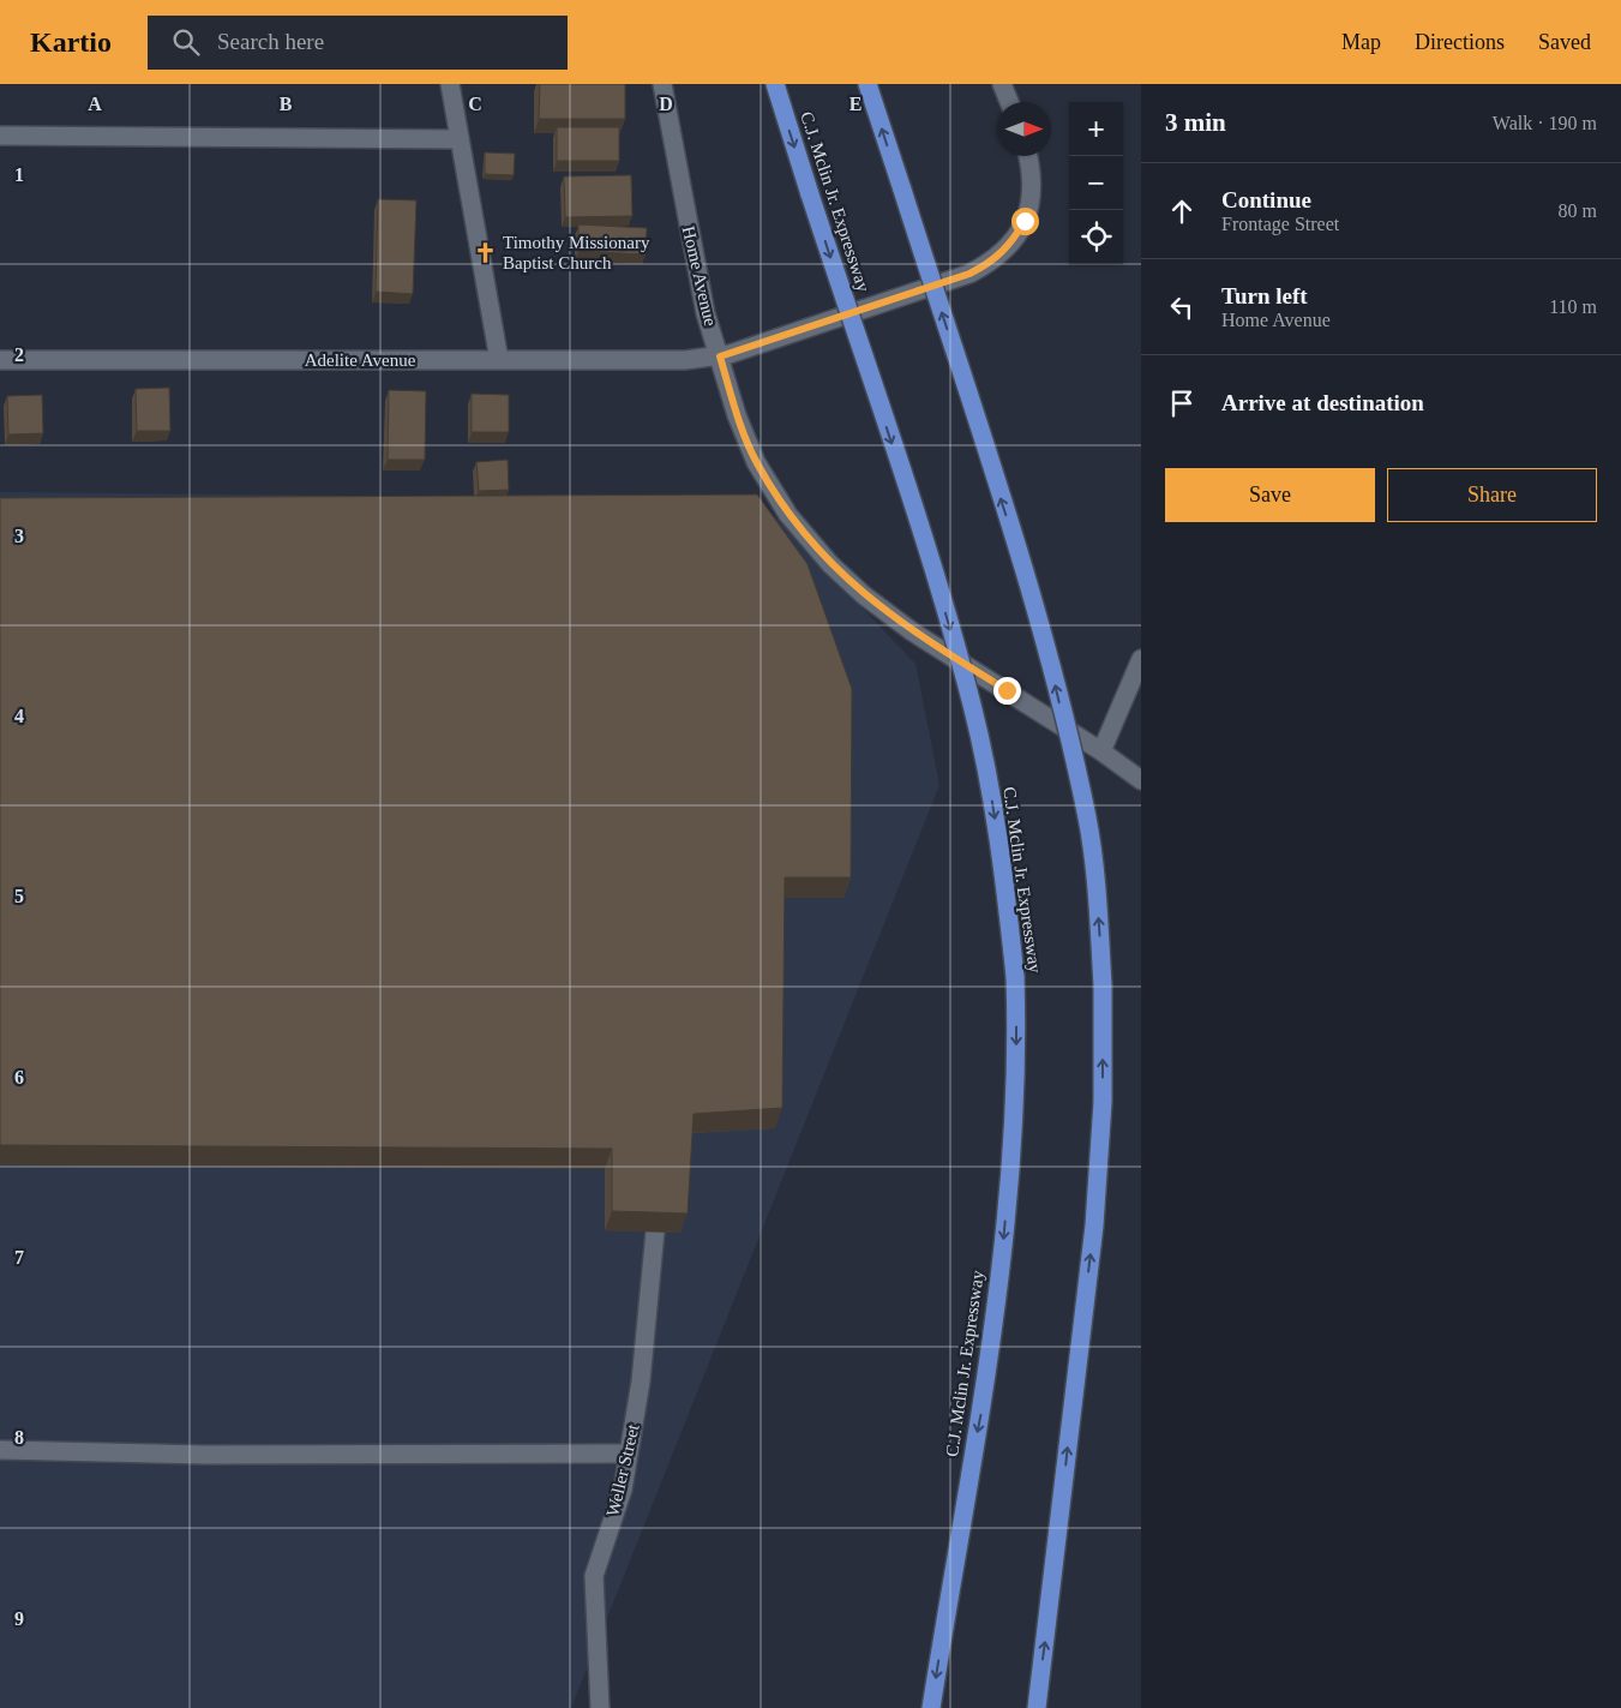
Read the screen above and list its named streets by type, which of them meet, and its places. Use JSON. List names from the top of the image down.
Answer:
{
  "streets": {
    "highway": ["C.J. Mclin Jr. Expressway"],
    "street": ["Home Avenue", "Adelite Avenue", "Weller Street"]
  },
  "crossings": [
    ["Home Avenue", "Adelite Avenue"]
  ],
  "places": {
    "church": ["Timothy Missionary Baptist Church"]
  },
  "north": "right",
  "page": {
    "header": "Kartio",
    "search": "Search here",
    "nav": ["Map", "Directions", "Saved"],
    "heading": ["3 min", "Walk · 190 m"],
    "map_buttons": ["+", "−"],
    "list": [
      ["Continue", "Frontage Street", "80 m"],
      ["Turn left", "Home Avenue", "110 m"],
      "Arrive at destination"
    ],
    "buttons": ["Save", "Share"]
  },
  "grid": {
    "columns": [
      "A",
      "B",
      "C",
      "D",
      "E"
    ],
    "rows": [
      "1",
      "2",
      "3",
      "4",
      "5",
      "6",
      "7",
      "8",
      "9"
    ]
  }
}
